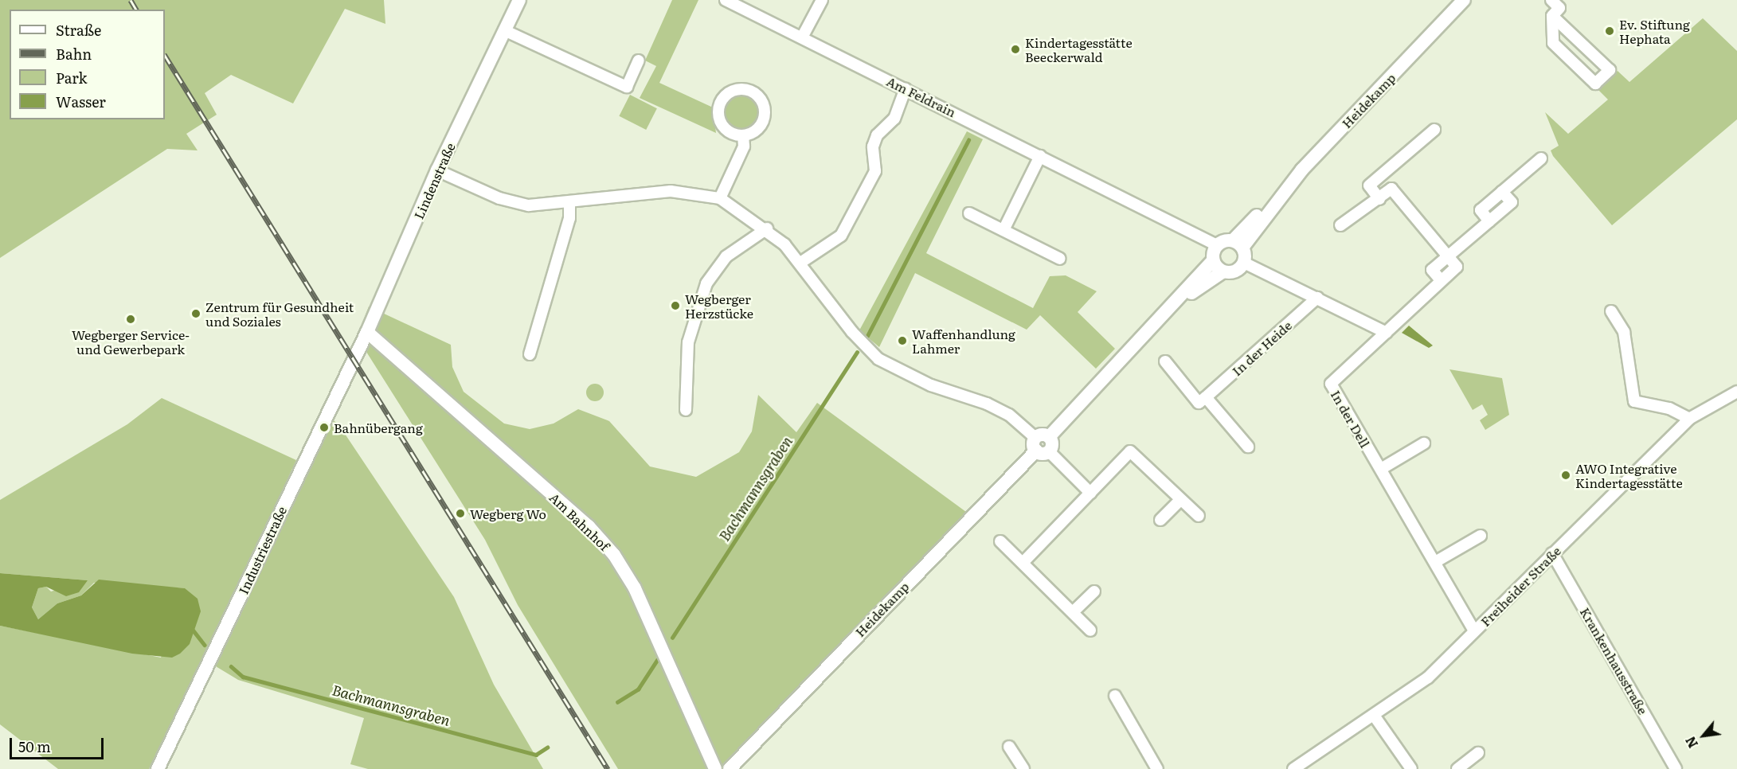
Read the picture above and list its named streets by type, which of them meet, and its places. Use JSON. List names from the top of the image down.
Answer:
{
  "streets": {
    "street": [
      "Am Feldrain",
      "Heidekamp",
      "Lindenstraße",
      "In der Heide",
      "In der Dell",
      "Am Bahnhof",
      "Industriestraße",
      "Freiheider Straße",
      "Krankenhausstraße"
    ]
  },
  "crossings": [
    ["Am Feldrain", "Heidekamp"],
    ["Lindenstraße", "Am Bahnhof"],
    ["Lindenstraße", "Industriestraße"],
    ["In der Dell", "Freiheider Straße"],
    ["Am Bahnhof", "Industriestraße"],
    ["Freiheider Straße", "Krankenhausstraße"]
  ],
  "water": ["Bachmannsgraben"],
  "places": [
    "Ev. Stiftung Hephata",
    "Kindertagesstätte Beeckerwald",
    "Wegberger Herzstücke",
    "Zentrum für Gesundheit und Soziales",
    "Wegberger Service- und Gewerbepark",
    "Waffenhandlung Lahmer",
    "Bahnübergang",
    "AWO Integrative Kindertagesstätte",
    "Wegberg Wo"
  ],
  "legend": [
    "Straße",
    "Bahn",
    "Park",
    "Wasser"
  ],
  "scale_bar": "50 m",
  "north": "bottom left"
}
